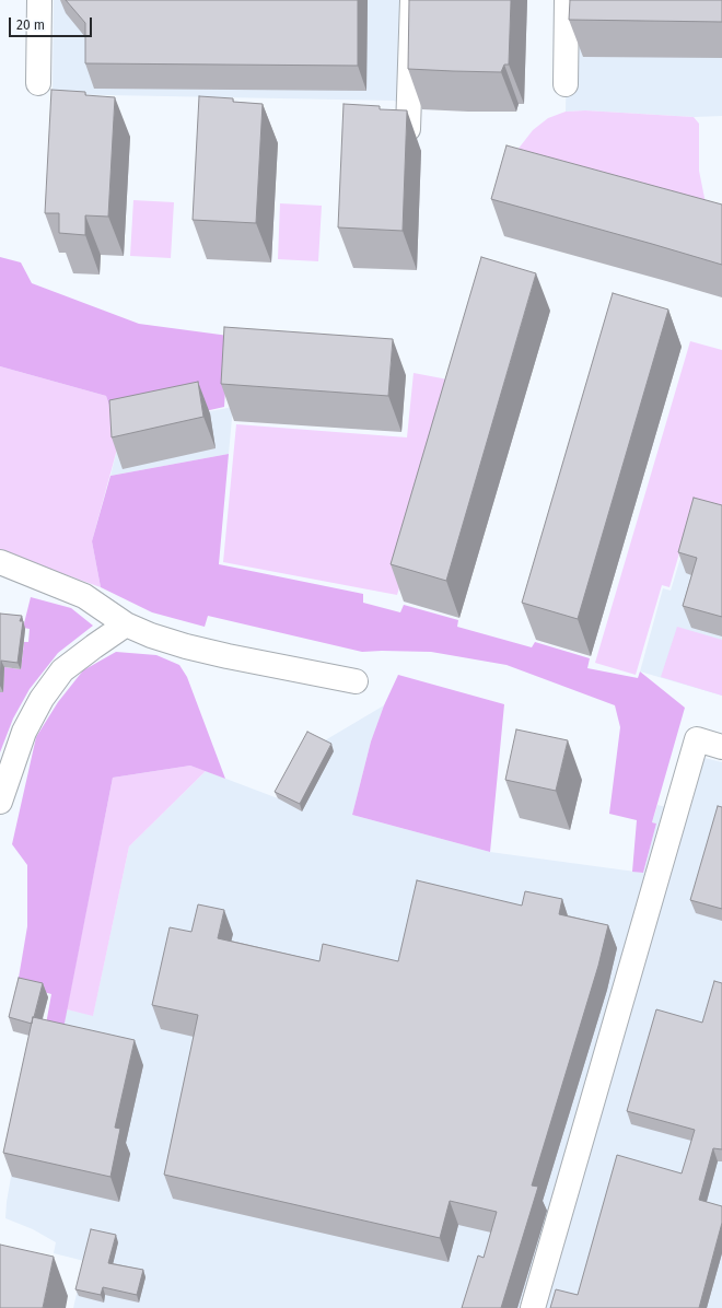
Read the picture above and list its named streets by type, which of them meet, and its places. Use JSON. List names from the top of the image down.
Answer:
{
  "scale_bar": "20 m"
}
